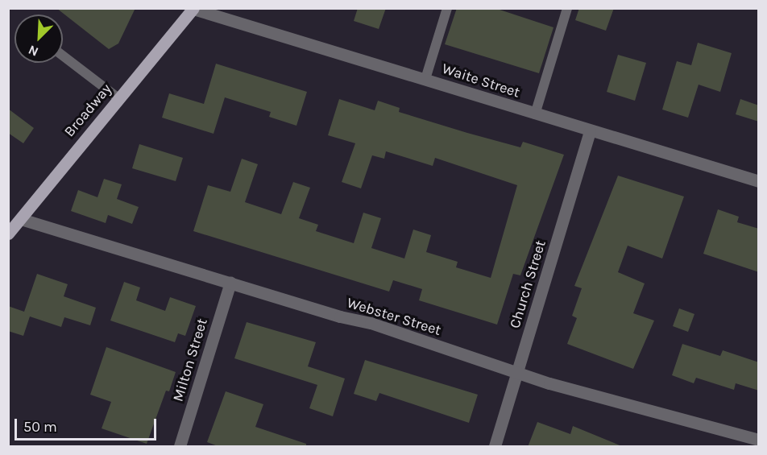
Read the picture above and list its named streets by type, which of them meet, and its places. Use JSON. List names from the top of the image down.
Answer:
{
  "streets": {
    "main road": ["Broadway"],
    "street": [
      "Waite Street",
      "Church Street",
      "Webster Street",
      "Milton Street"
    ]
  },
  "crossings": [
    ["Waite Street", "Broadway"],
    ["Waite Street", "Church Street"],
    ["Broadway", "Webster Street"],
    ["Church Street", "Webster Street"],
    ["Webster Street", "Milton Street"]
  ],
  "scale_bar": "50 m",
  "north": "bottom left"
}
